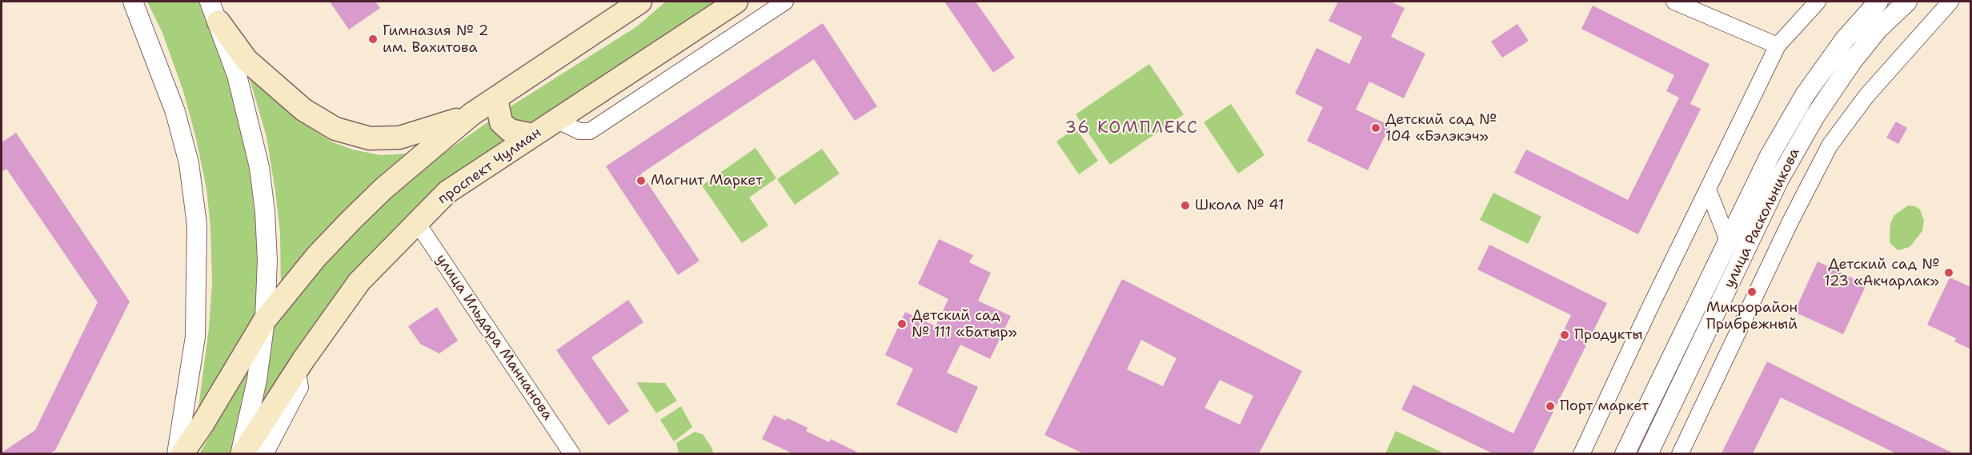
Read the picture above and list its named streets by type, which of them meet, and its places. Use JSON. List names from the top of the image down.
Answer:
{
  "streets": {
    "main road": ["проспект Чулман"],
    "street": ["улица Раскольникова", "улица Ильдара Маннанова"]
  },
  "crossings": [
    ["проспект Чулман", "улица Ильдара Маннанова"]
  ],
  "districts": ["36 КОМПЛЕКС"],
  "places": [
    "Гимназия № 2 им. Вахитова",
    "Детский сад № 104 «Бэлэкэч»",
    "Магнит Маркет",
    "Школа № 41",
    "Детский сад № 123 «Акчарлак»",
    "Микрорайон Прибрежный",
    "Детский сад № 111 «Батыр»",
    "Продукты",
    "Порт маркет"
  ]
}
